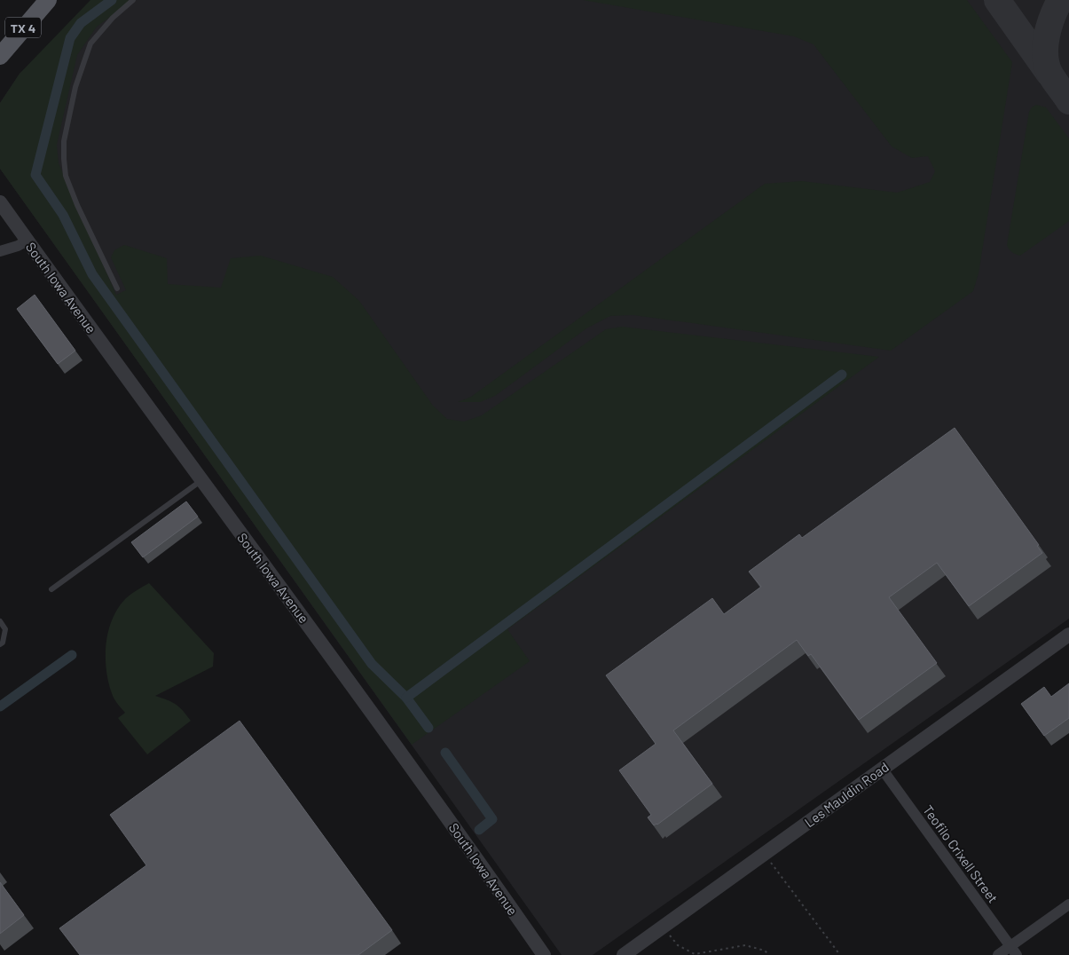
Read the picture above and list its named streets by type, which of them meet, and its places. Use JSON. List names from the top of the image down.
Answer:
{
  "streets": {
    "main road": ["TX 4"],
    "street": ["South Iowa Avenue", "Les Mauldin Road", "Teofilo Crixell Street"]
  },
  "crossings": [
    ["Les Mauldin Road", "Teofilo Crixell Street"]
  ]
}
